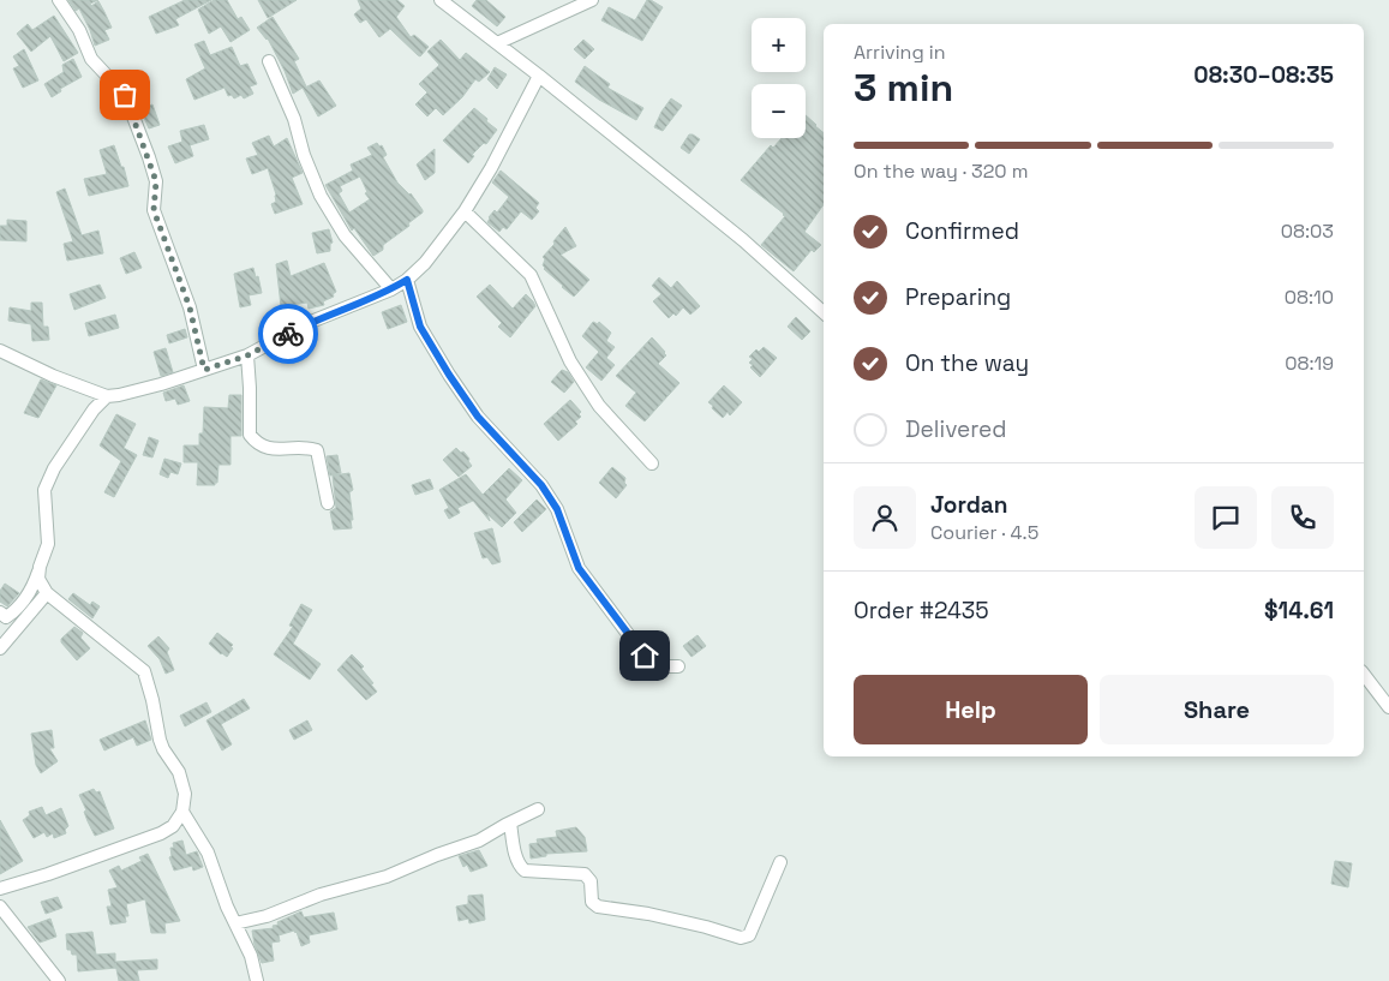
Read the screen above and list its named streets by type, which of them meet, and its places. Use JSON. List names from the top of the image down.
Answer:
{
  "page": {
    "map_buttons": ["+", "−"],
    "heading": ["3 min", "Arriving in", "08:30–08:35"],
    "panel": [
      "Jordan",
      "Courier · 4.5",
      "Order #2435",
      "$14.61"
    ],
    "bar": "On the way · 320 m",
    "list": [
      ["Confirmed", "08:03"],
      ["Preparing", "08:10"],
      ["On the way", "08:19"],
      "Delivered"
    ],
    "buttons": ["Help", "Share"]
  }
}
